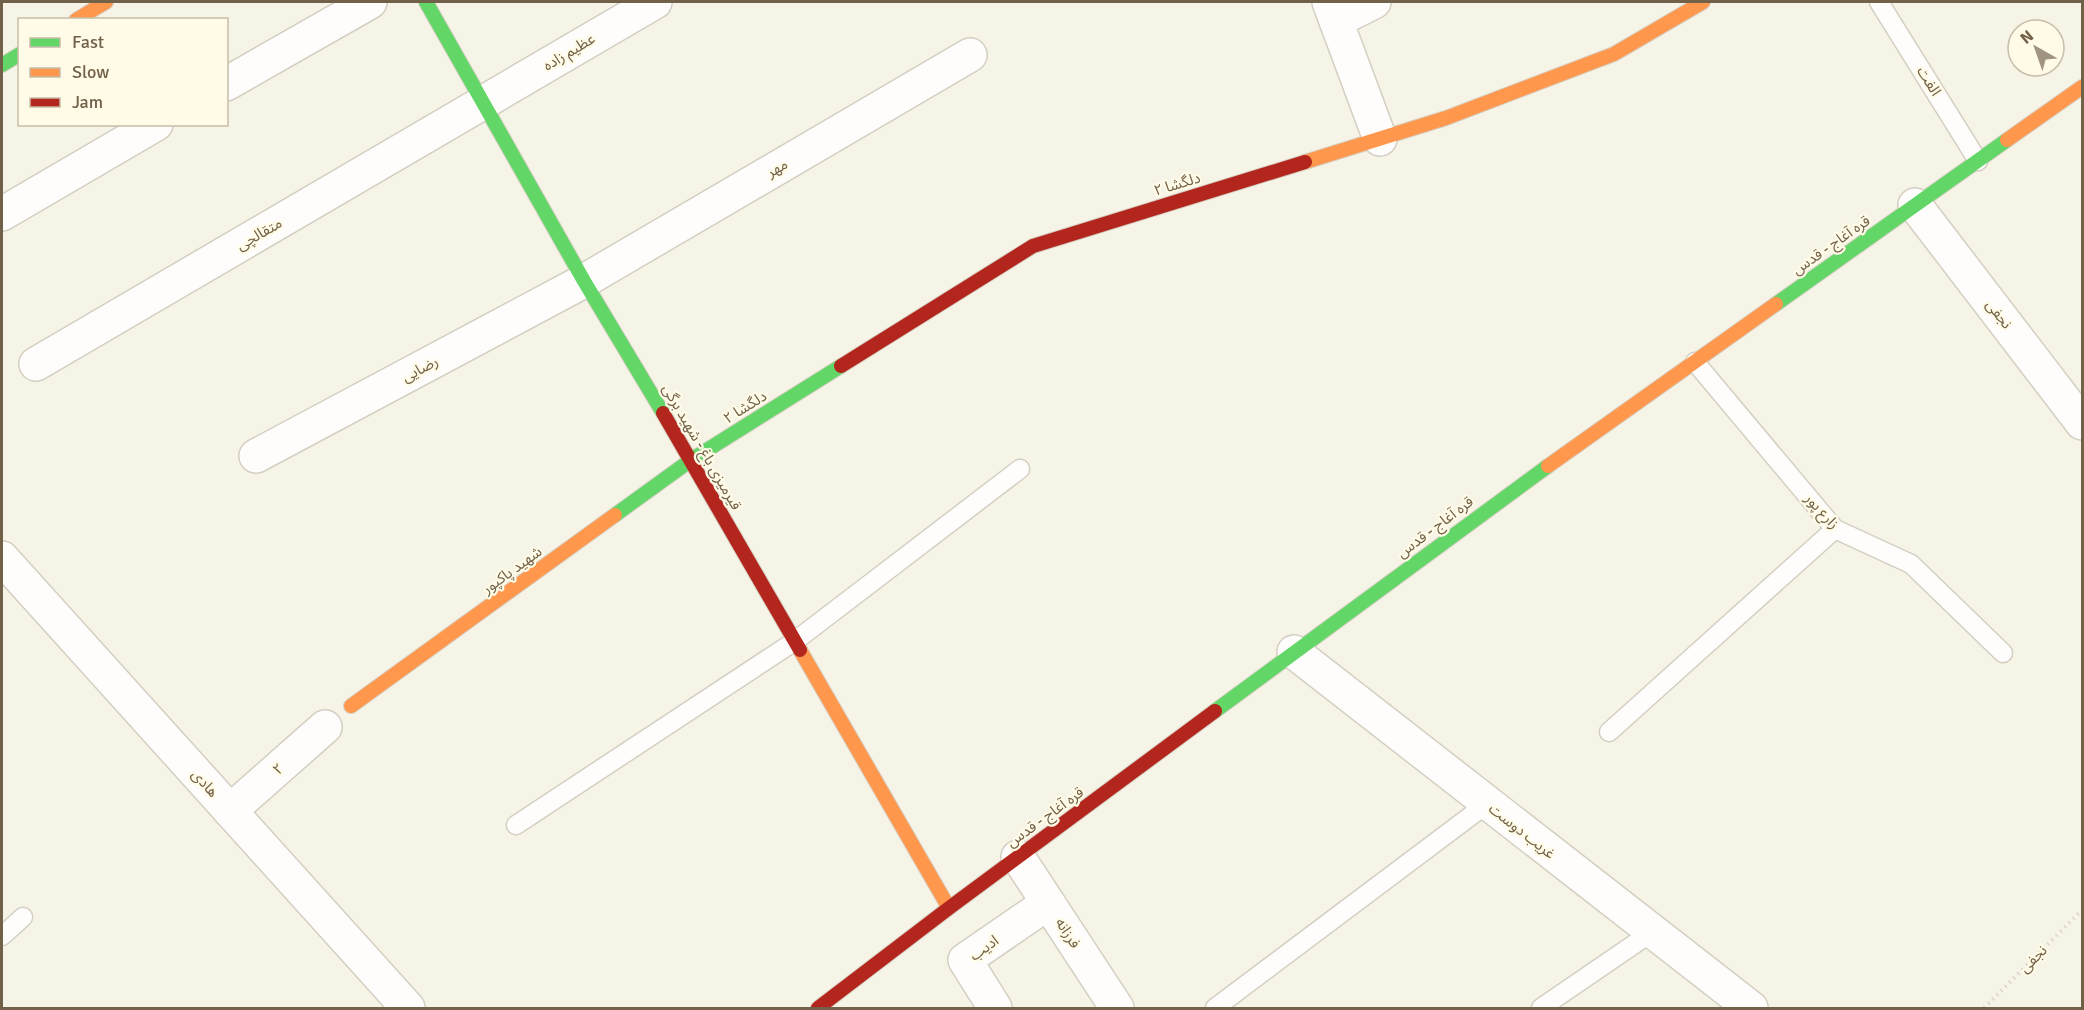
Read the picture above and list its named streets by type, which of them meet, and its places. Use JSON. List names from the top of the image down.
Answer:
{
  "streets": {
    "street": [
      "عظیم زاده",
      "مهر",
      "دلگشا ۲",
      "متقالچی",
      "قره آغاج - قدس",
      "نجفی",
      "رضایی",
      "قیرمیزی باغ - شهید برگی",
      "شهید پاکپور",
      "۲",
      "هادی",
      "غریب دوست",
      "فرزانه",
      "ادیب"
    ],
    "lane": ["الفت", "زارع پور"]
  },
  "crossings": [
    ["عظیم زاده", "متقالچی"],
    ["عظیم زاده", "قیرمیزی باغ - شهید برگی"],
    ["الفت", "قره آغاج - قدس"],
    ["مهر", "رضایی"],
    ["مهر", "قیرمیزی باغ - شهید برگی"],
    ["دلگشا ۲", "قیرمیزی باغ - شهید برگی"],
    ["دلگشا ۲", "شهید پاکپور"],
    ["متقالچی", "قیرمیزی باغ - شهید برگی"],
    ["قره آغاج - قدس", "نجفی"],
    ["قره آغاج - قدس", "قیرمیزی باغ - شهید برگی"],
    ["قره آغاج - قدس", "زارع پور"],
    ["قره آغاج - قدس", "غریب دوست"],
    ["قره آغاج - قدس", "فرزانه"],
    ["رضایی", "قیرمیزی باغ - شهید برگی"],
    ["قیرمیزی باغ - شهید برگی", "شهید پاکپور"],
    ["۲", "هادی"],
    ["فرزانه", "ادیب"]
  ],
  "legend": ["Fast", "Slow", "Jam"],
  "north": "top left"
}
